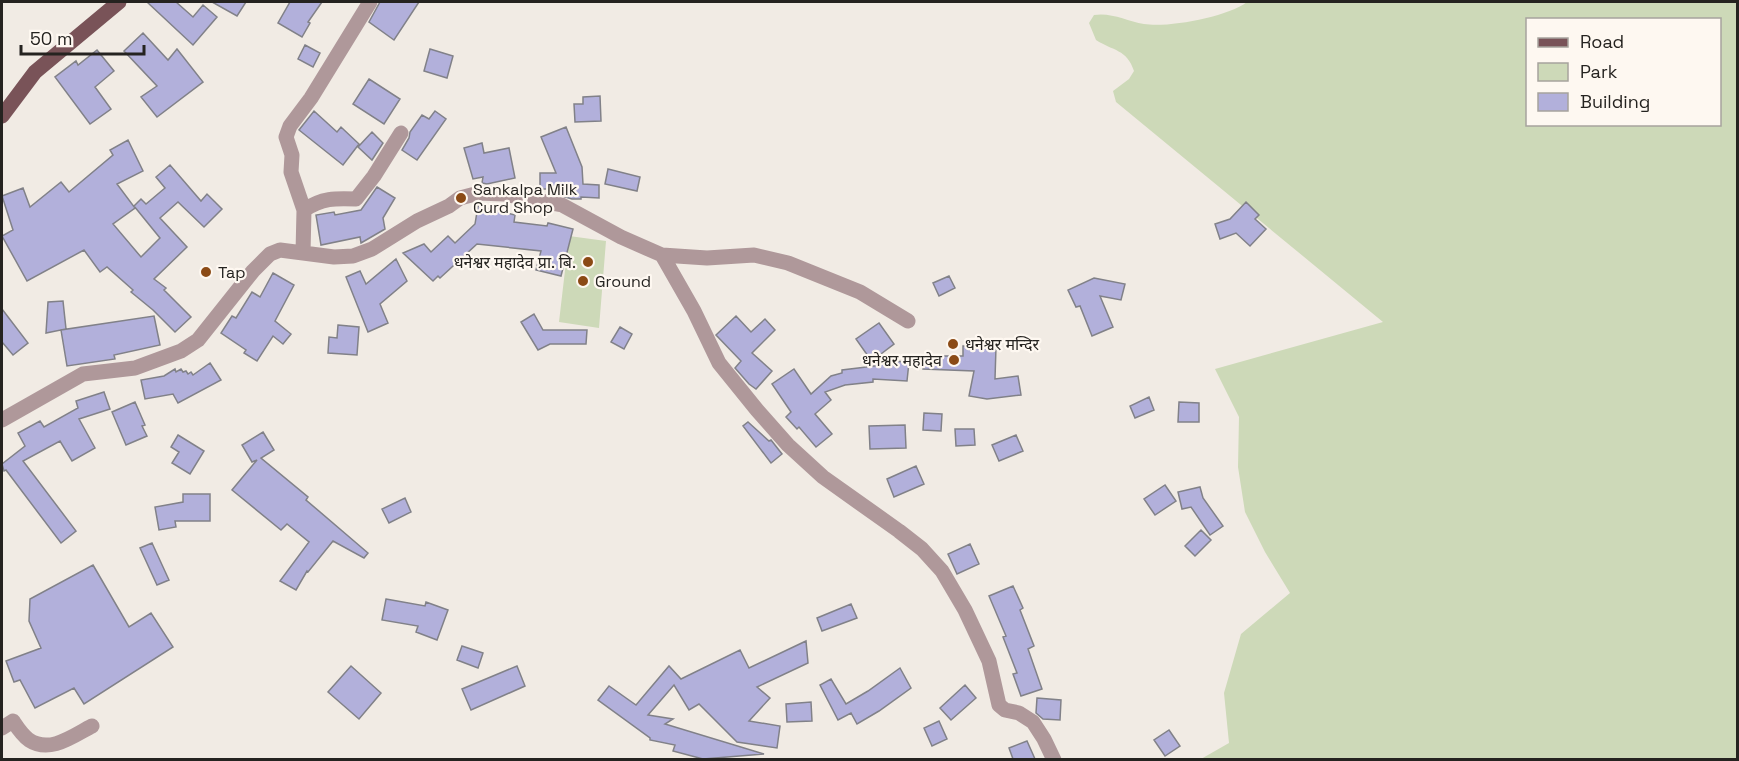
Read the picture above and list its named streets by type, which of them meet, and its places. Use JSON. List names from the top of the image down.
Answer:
{
  "places": [
    "Sankalpa Milk Curd Shop",
    "धनेश्वर महादेव प्रा. बि.",
    "Tap",
    "Ground",
    "धनेश्वर मन्दिर",
    "धनेश्वर महादेव"
  ],
  "legend": ["Road", "Park", "Building"],
  "scale_bar": "50 m"
}
